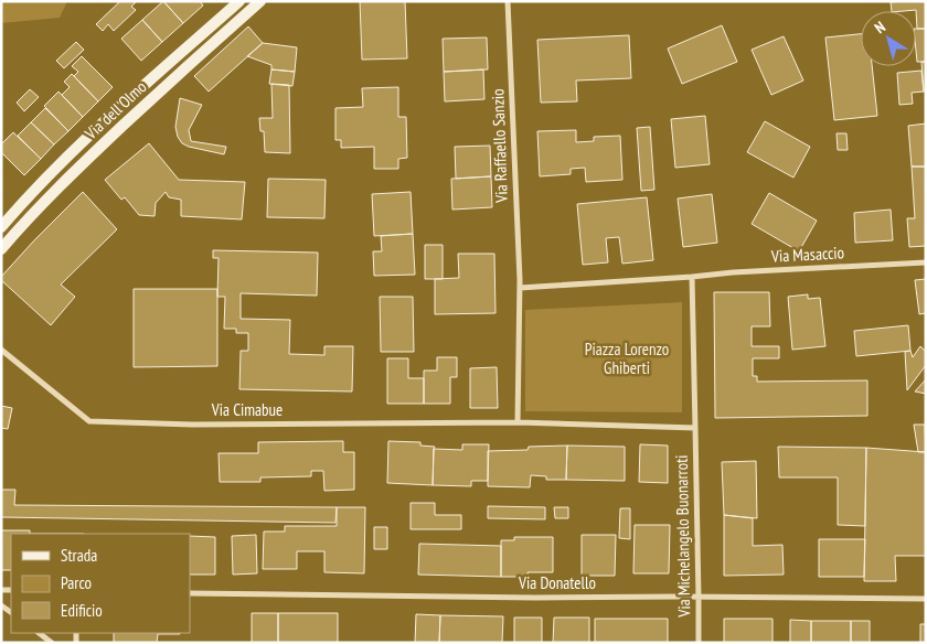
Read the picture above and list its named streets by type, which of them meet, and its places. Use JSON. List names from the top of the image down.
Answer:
{
  "streets": {
    "street": [
      "Via dell'Olmo",
      "Via Raffaello Sanzio",
      "Via Masaccio",
      "Via Cimabue",
      "Via Michelangelo Buonarroti",
      "Via Donatello"
    ]
  },
  "crossings": [
    ["Via Michelangelo Buonarroti", "Via Donatello"]
  ],
  "parks": ["Piazza Lorenzo Ghiberti"],
  "legend": ["Strada", "Parco", "Edificio"],
  "north": "top left"
}
